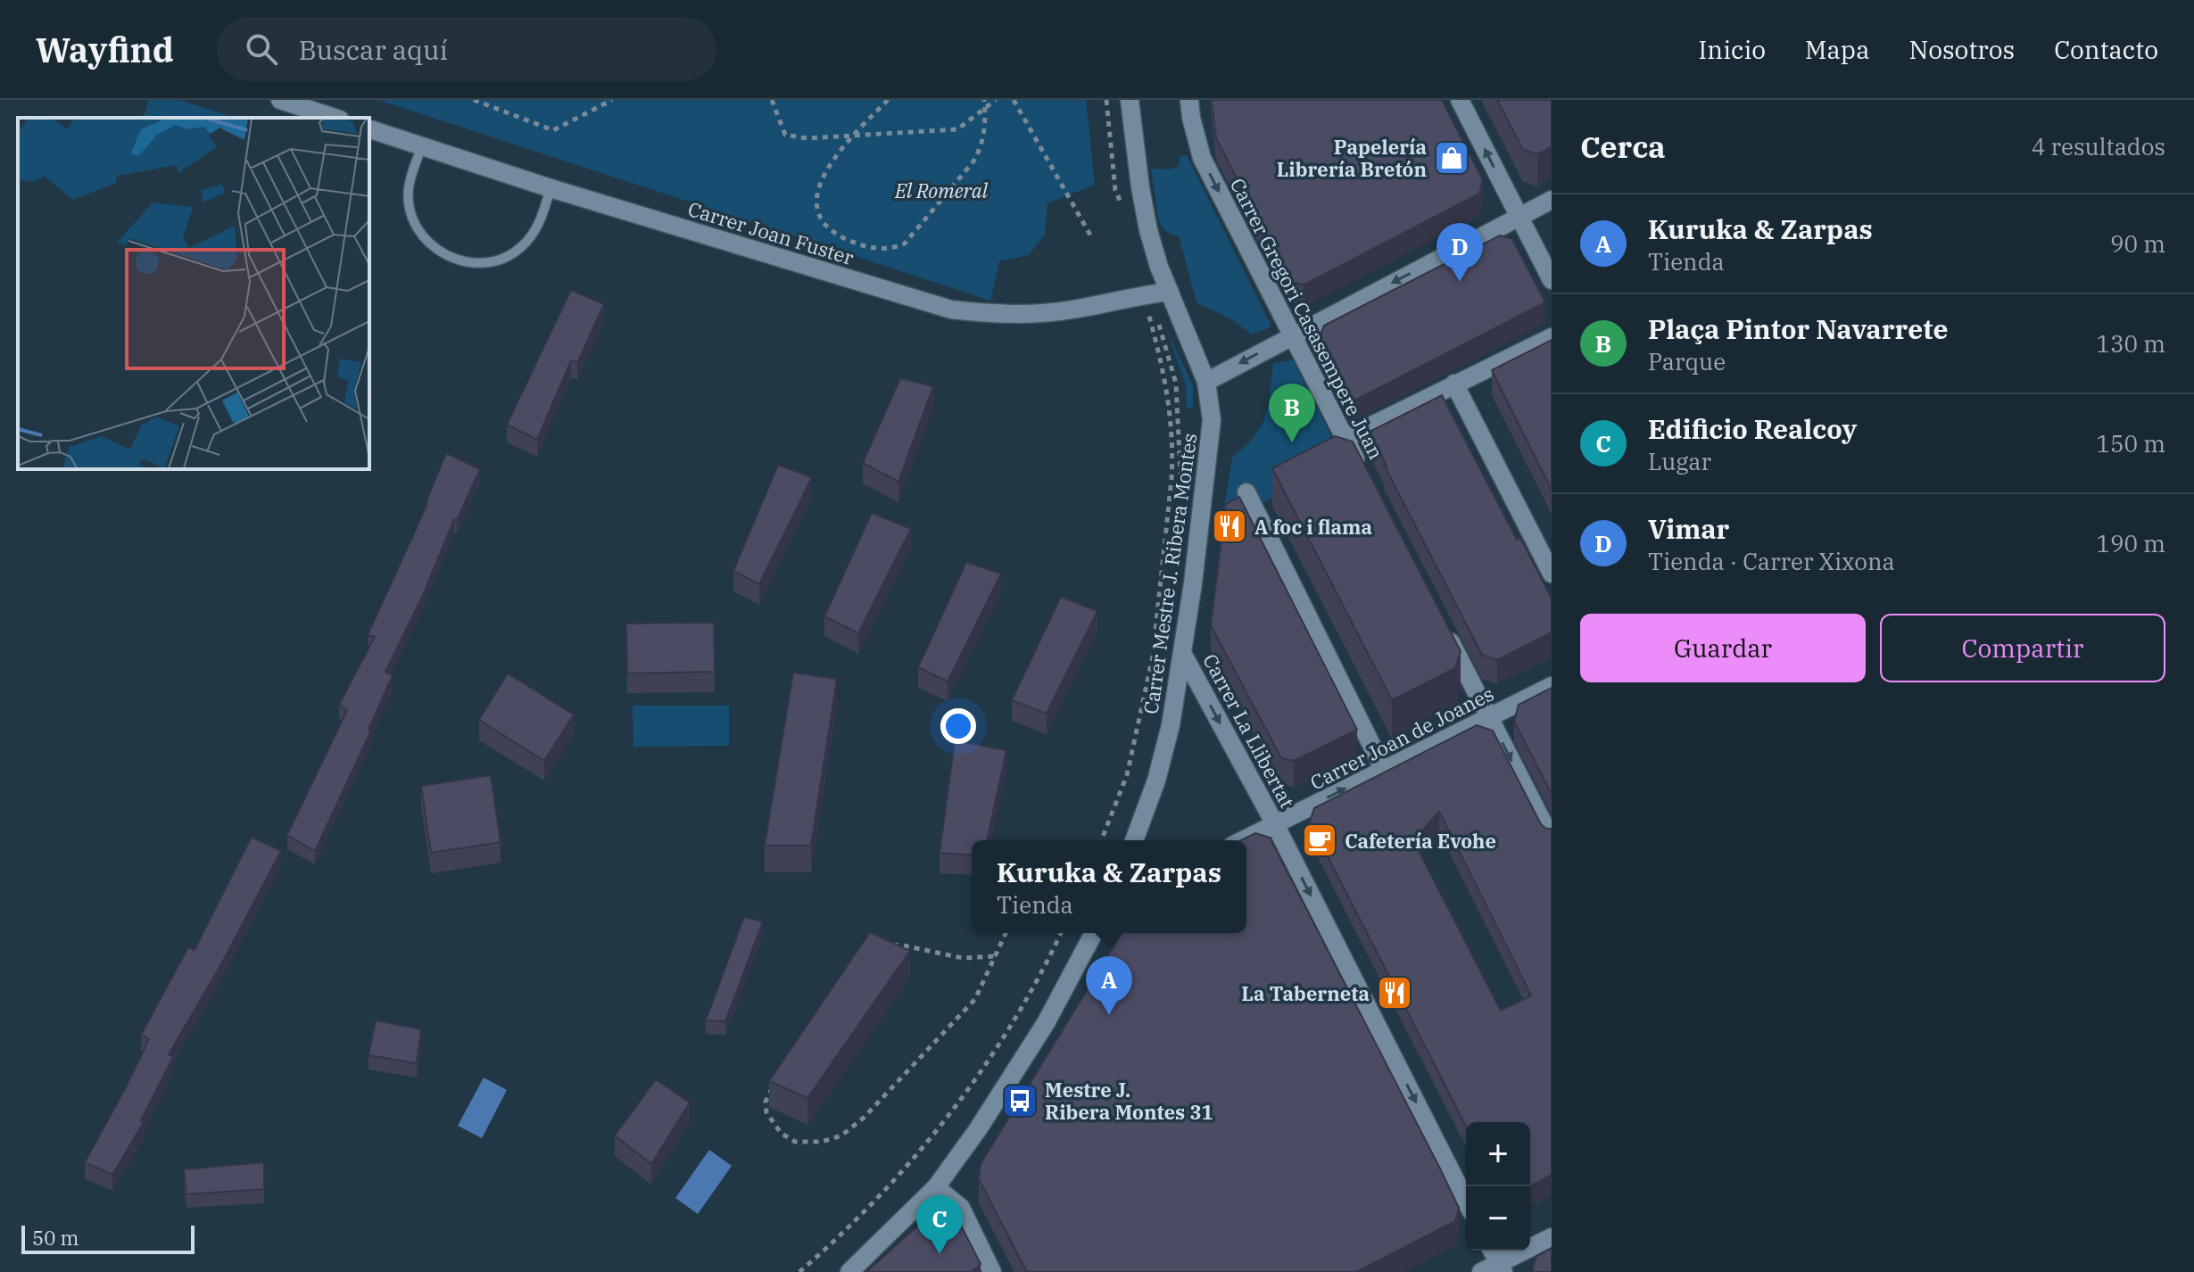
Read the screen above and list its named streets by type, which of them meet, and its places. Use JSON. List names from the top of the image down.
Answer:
{
  "streets": {
    "street": [
      "Carrer Joan Fuster",
      "Carrer Gregori Casasempere Juan",
      "Carrer Mestre J. Ribera Montes",
      "Carrer La Llibertat",
      "Carrer Joan de Joanes"
    ]
  },
  "crossings": [
    ["Carrer Joan Fuster", "Carrer Mestre J. Ribera Montes"],
    ["Carrer Mestre J. Ribera Montes", "Carrer La Llibertat"],
    ["Carrer La Llibertat", "Carrer Joan de Joanes"]
  ],
  "one_way": ["Carrer Gregori Casasempere Juan", "Carrer Joan de Joanes"],
  "parks": ["El Romeral"],
  "places": {
    "shop": ["Papelería Librería Bretón"],
    "restaurant": ["A foc i flama", "La Taberneta"],
    "cafe": ["Cafetería Evohe"],
    "bus stop": ["Mestre J. Ribera Montes 31"]
  },
  "scale_bar": "50 m",
  "page": {
    "header": "Wayfind",
    "search": "Buscar aquí",
    "nav": [
      "Inicio",
      "Mapa",
      "Nosotros",
      "Contacto"
    ],
    "heading": ["Cerca", "4 resultados"],
    "list": [
      {
        "mark": "A",
        "name": "Kuruka & Zarpas",
        "note": "Tienda",
        "value": "90 m"
      },
      {
        "mark": "B",
        "name": "Plaça Pintor Navarrete",
        "note": "Parque",
        "value": "130 m"
      },
      {
        "mark": "C",
        "name": "Edificio Realcoy",
        "note": "Lugar",
        "value": "150 m"
      },
      {
        "mark": "D",
        "name": "Vimar",
        "note": "Tienda · Carrer Xixona",
        "value": "190 m"
      }
    ],
    "pins": [
      "D",
      "B",
      "A",
      "C"
    ],
    "buttons": ["Guardar", "Compartir"],
    "popup": ["Kuruka & Zarpas", "Tienda"],
    "map_buttons": ["+", "−"],
    "scale": "50 m"
  }
}
